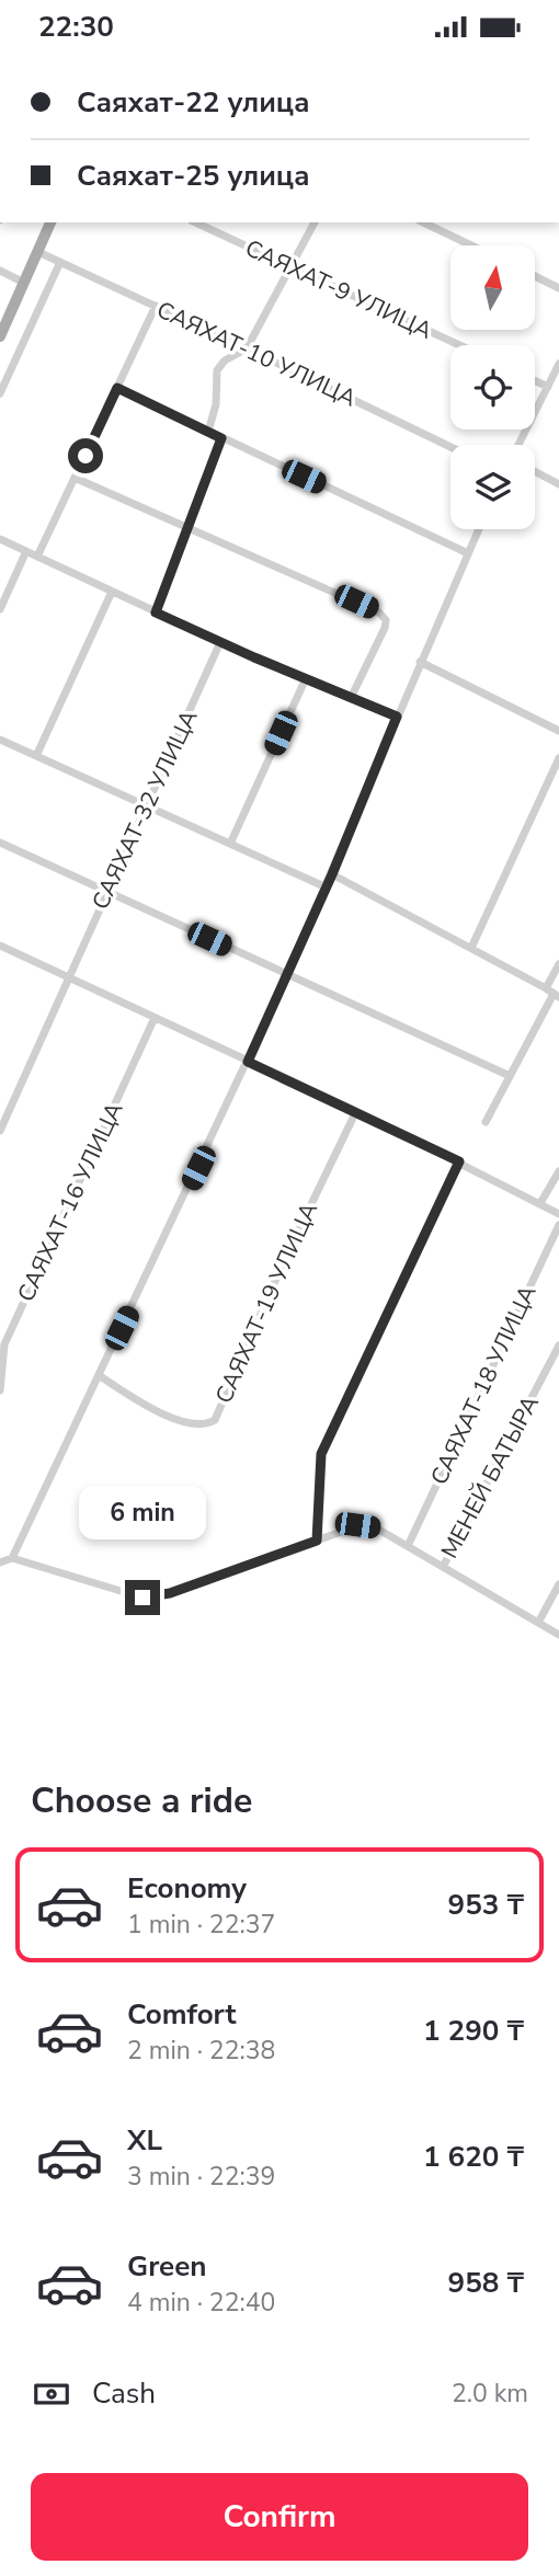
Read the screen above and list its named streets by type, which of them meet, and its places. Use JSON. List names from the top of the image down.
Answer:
{
  "streets": {
    "street": [
      "САЯХАТ-9 УЛИЦА",
      "САЯХАТ-10 УЛИЦА",
      "САЯХАТ-32 УЛИЦА",
      "САЯХАТ-16 УЛИЦА",
      "САЯХАТ-19 УЛИЦА",
      "САЯХАТ-18 УЛИЦА",
      "МЕНЕЙ БАТЫРА"
    ]
  },
  "north": "top",
  "page": {
    "status": "22:30",
    "banner": ["Саяхат-22 улица", "Саяхат-25 улица"],
    "bubble": "6 min",
    "heading": "Choose a ride",
    "list": [
      {
        "name": "Economy",
        "note": "1 min · 22:37",
        "value": "953 ₸"
      },
      {
        "name": "Comfort",
        "note": "2 min · 22:38",
        "value": "1 290 ₸"
      },
      {
        "name": "XL",
        "note": "3 min · 22:39",
        "value": "1 620 ₸"
      },
      {
        "name": "Green",
        "note": "4 min · 22:40",
        "value": "958 ₸"
      }
    ],
    "pay": ["Cash", "2.0 km"],
    "buttons": "Confirm"
  }
}
